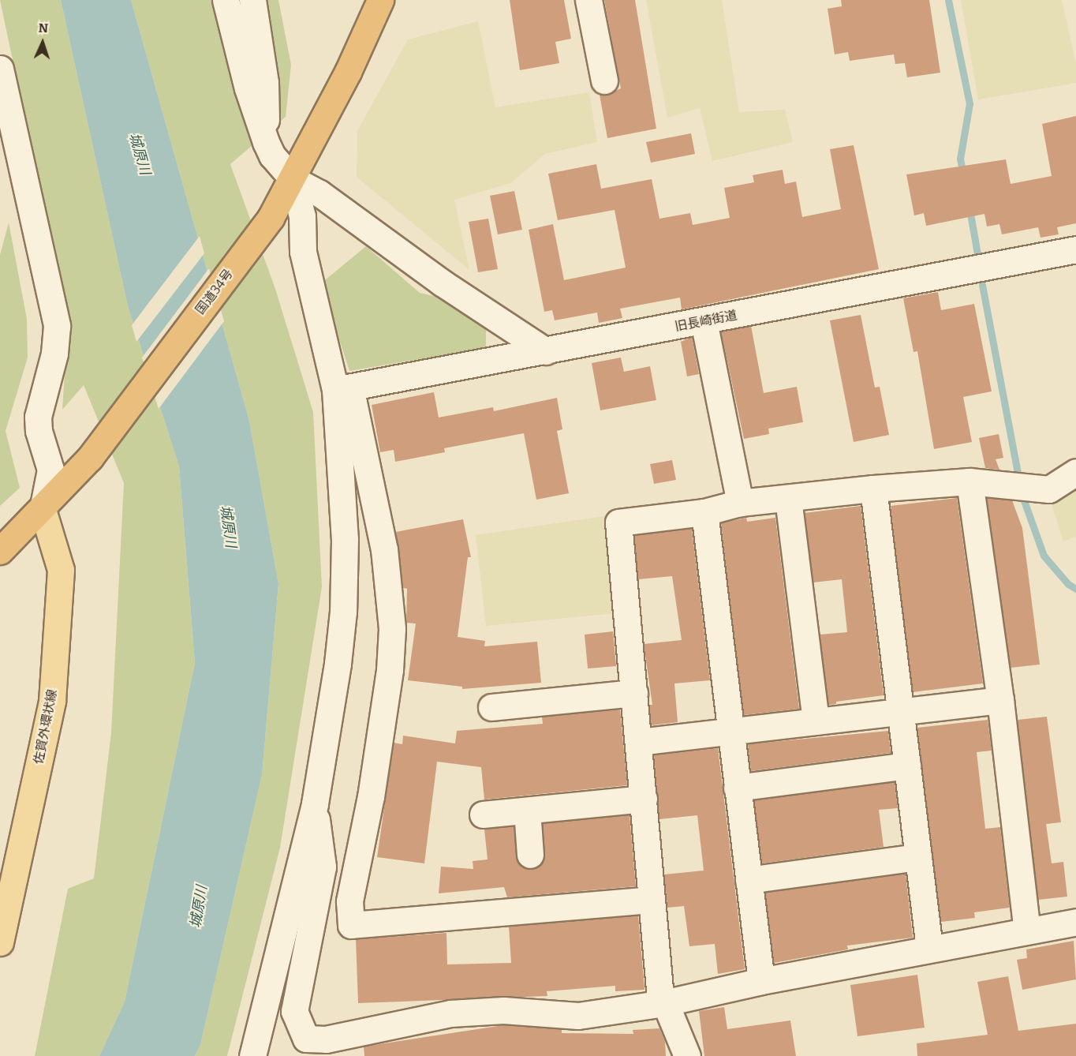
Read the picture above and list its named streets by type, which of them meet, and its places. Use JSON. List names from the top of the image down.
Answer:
{
  "streets": {
    "highway": ["国道34号"],
    "main road": ["佐賀外環状線"],
    "street": ["旧長崎街道"]
  },
  "crossings": [
    ["国道34号", "佐賀外環状線"]
  ],
  "water": ["城原川"],
  "north": "top"
}
